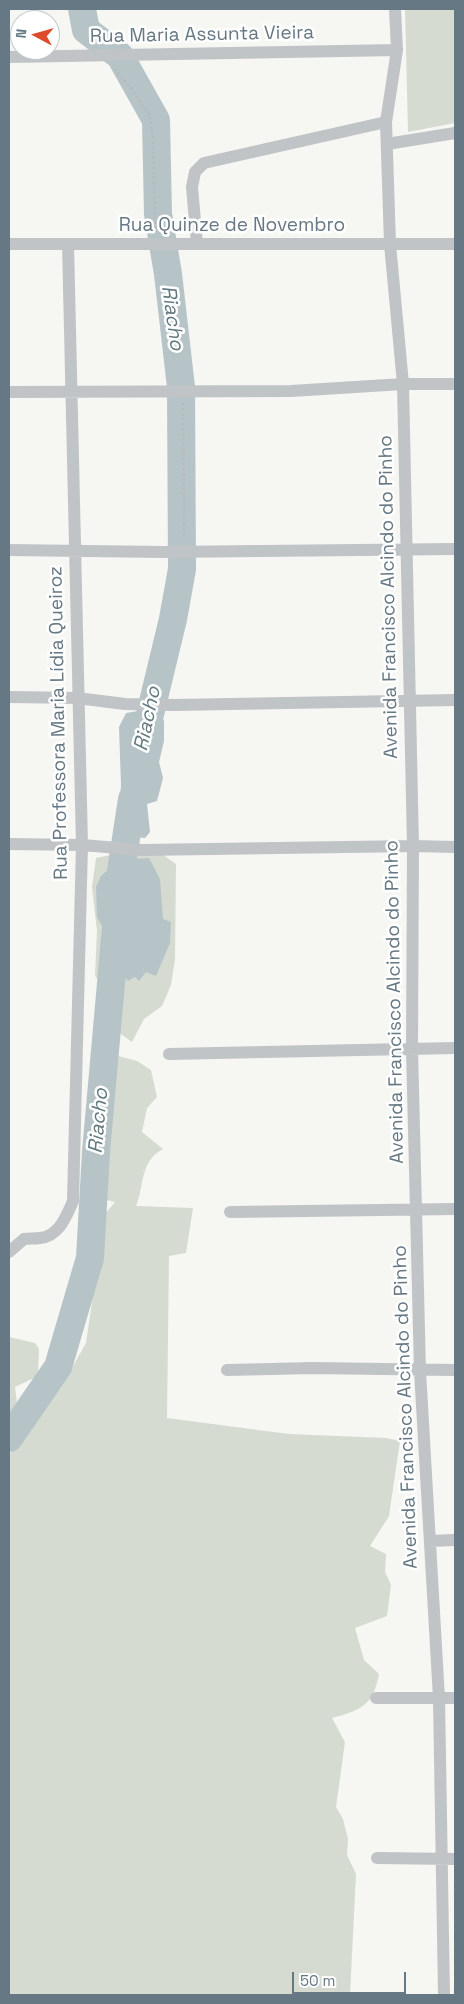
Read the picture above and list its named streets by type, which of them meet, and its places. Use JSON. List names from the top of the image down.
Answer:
{
  "streets": {
    "street": [
      "Rua Maria Assunta Vieira",
      "Rua Quinze de Novembro",
      "Avenida Francisco Alcindo do Pinho",
      "Rua Professora Maria Lídia Queiroz"
    ]
  },
  "crossings": [
    ["Rua Maria Assunta Vieira", "Avenida Francisco Alcindo do Pinho"],
    ["Rua Quinze de Novembro", "Avenida Francisco Alcindo do Pinho"],
    ["Rua Quinze de Novembro", "Rua Professora Maria Lídia Queiroz"]
  ],
  "water": ["Riacho"],
  "scale_bar": "50 m",
  "north": "left"
}
